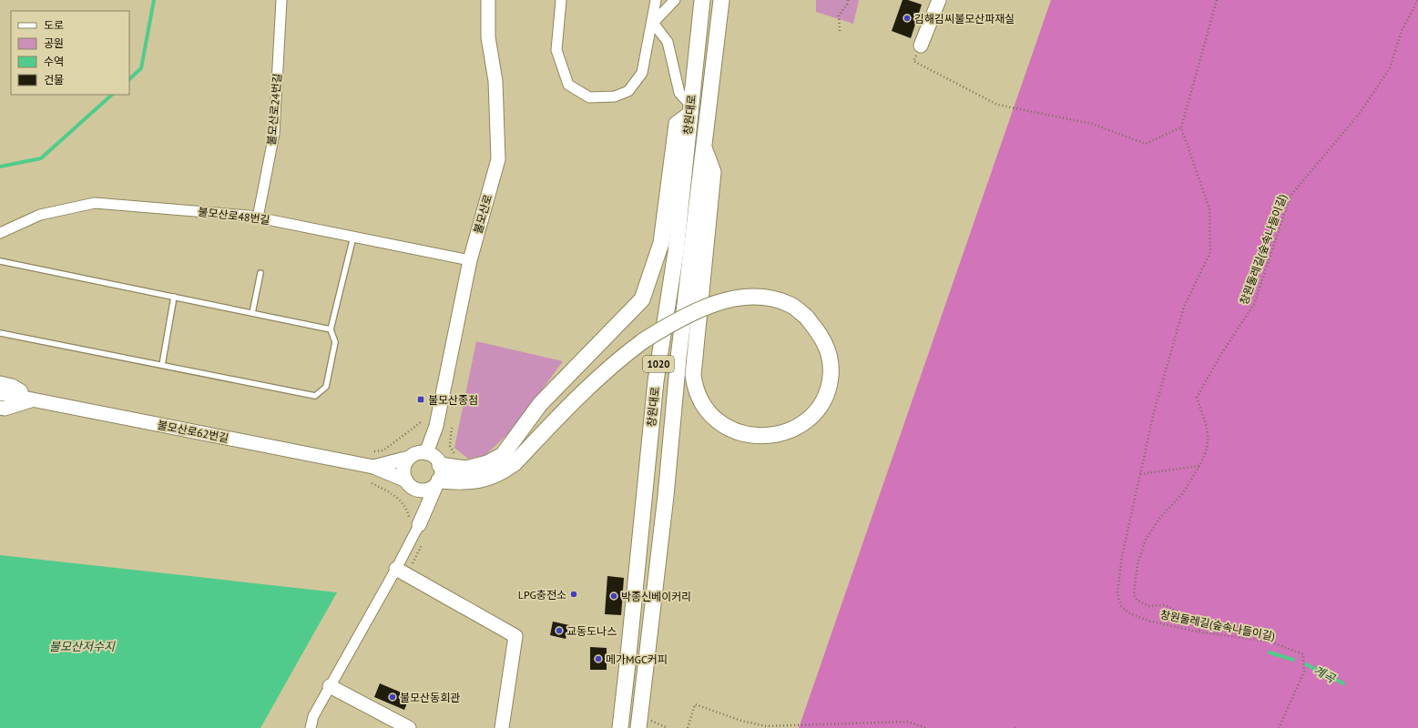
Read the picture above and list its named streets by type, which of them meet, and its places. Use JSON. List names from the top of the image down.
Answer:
{
  "streets": {
    "main road": ["창원대로", "1020"],
    "street": [
      "불모산로24번길",
      "불모산로",
      "불모산로48번길",
      "불모산로62번길"
    ],
    "path": ["창원둘레길(숲속나들이길)"]
  },
  "crossings": [
    ["불모산로24번길", "불모산로48번길"],
    ["불모산로", "불모산로48번길"],
    ["불모산로", "불모산로62번길"]
  ],
  "water": ["불모산저수지", "계곡"],
  "places": {
    "other": [
      "김해김씨불모산파재실",
      "LPG충전소",
      "박종신베이커리",
      "교동도나스",
      "메가MGC커피",
      "불모산동회관"
    ],
    "transit": ["불모산종점"]
  },
  "legend": [
    "도로",
    "공원",
    "수역",
    "건물"
  ]
}
